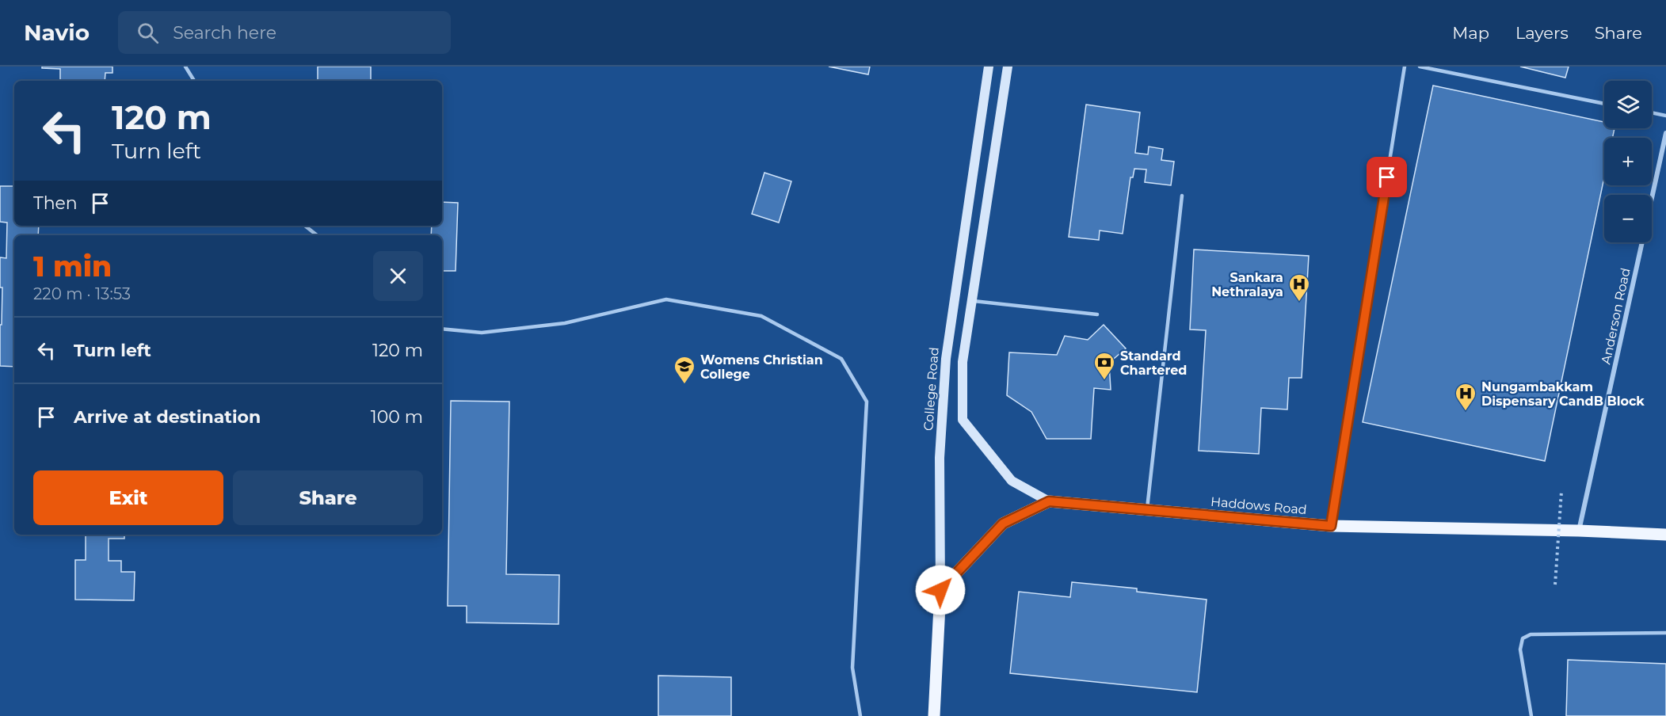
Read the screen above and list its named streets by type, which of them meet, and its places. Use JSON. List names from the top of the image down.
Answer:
{
  "streets": {
    "main road": ["College Road", "Haddows Road"],
    "street": ["Anderson Road"]
  },
  "crossings": [
    ["Anderson Road", "Haddows Road"]
  ],
  "places": {
    "hospital": ["Sankara Nethralaya", "Nungambakkam Dispensary CandB Block"],
    "bank": ["Standard Chartered"],
    "school or university": ["Womens Christian College"]
  },
  "page": {
    "header": "Navio",
    "search": "Search here",
    "nav": ["Map", "Layers", "Share"],
    "map_buttons": ["+", "−"],
    "turn": ["120 m", "Turn left"],
    "then": "Then",
    "heading": ["1 min", "220 m · 13:53"],
    "list": [
      {
        "name": "Turn left",
        "value": "120 m"
      },
      {
        "name": "Arrive at destination",
        "value": "100 m"
      }
    ],
    "buttons": ["Exit", "Share"]
  }
}
